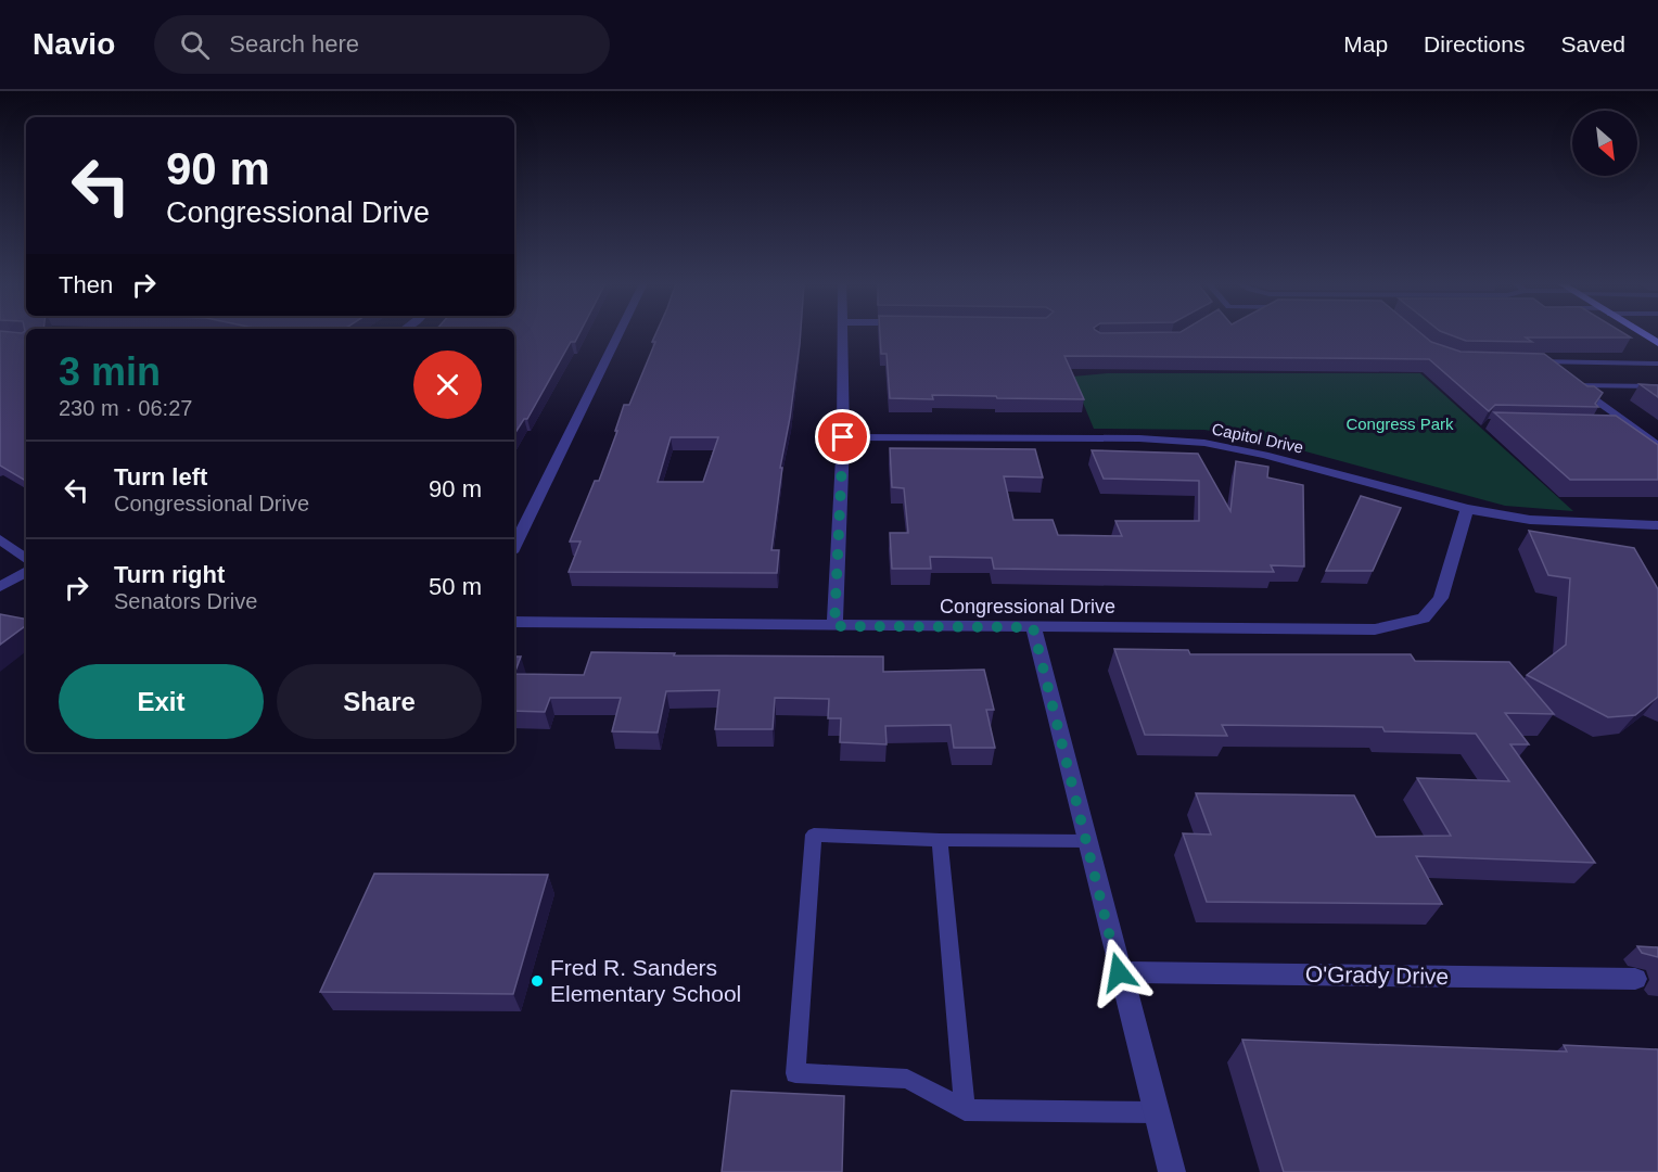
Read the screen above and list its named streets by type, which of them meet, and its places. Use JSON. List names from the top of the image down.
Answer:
{
  "streets": {
    "street": ["Capitol Drive", "Congressional Drive", "O'Grady Drive"]
  },
  "crossings": [
    ["Capitol Drive", "Congressional Drive"]
  ],
  "parks": ["Congress Park"],
  "places": ["Fred R. Sanders Elementary School"],
  "north": "bottom right",
  "page": {
    "header": "Navio",
    "search": "Search here",
    "nav": ["Map", "Directions", "Saved"],
    "turn": ["90 m", "Congressional Drive"],
    "then": "Then",
    "heading": ["3 min", "230 m · 06:27"],
    "list": [
      {
        "name": "Turn left",
        "note": "Congressional Drive",
        "value": "90 m"
      },
      {
        "name": "Turn right",
        "note": "Senators Drive",
        "value": "50 m"
      }
    ],
    "buttons": ["Exit", "Share"]
  }
}
